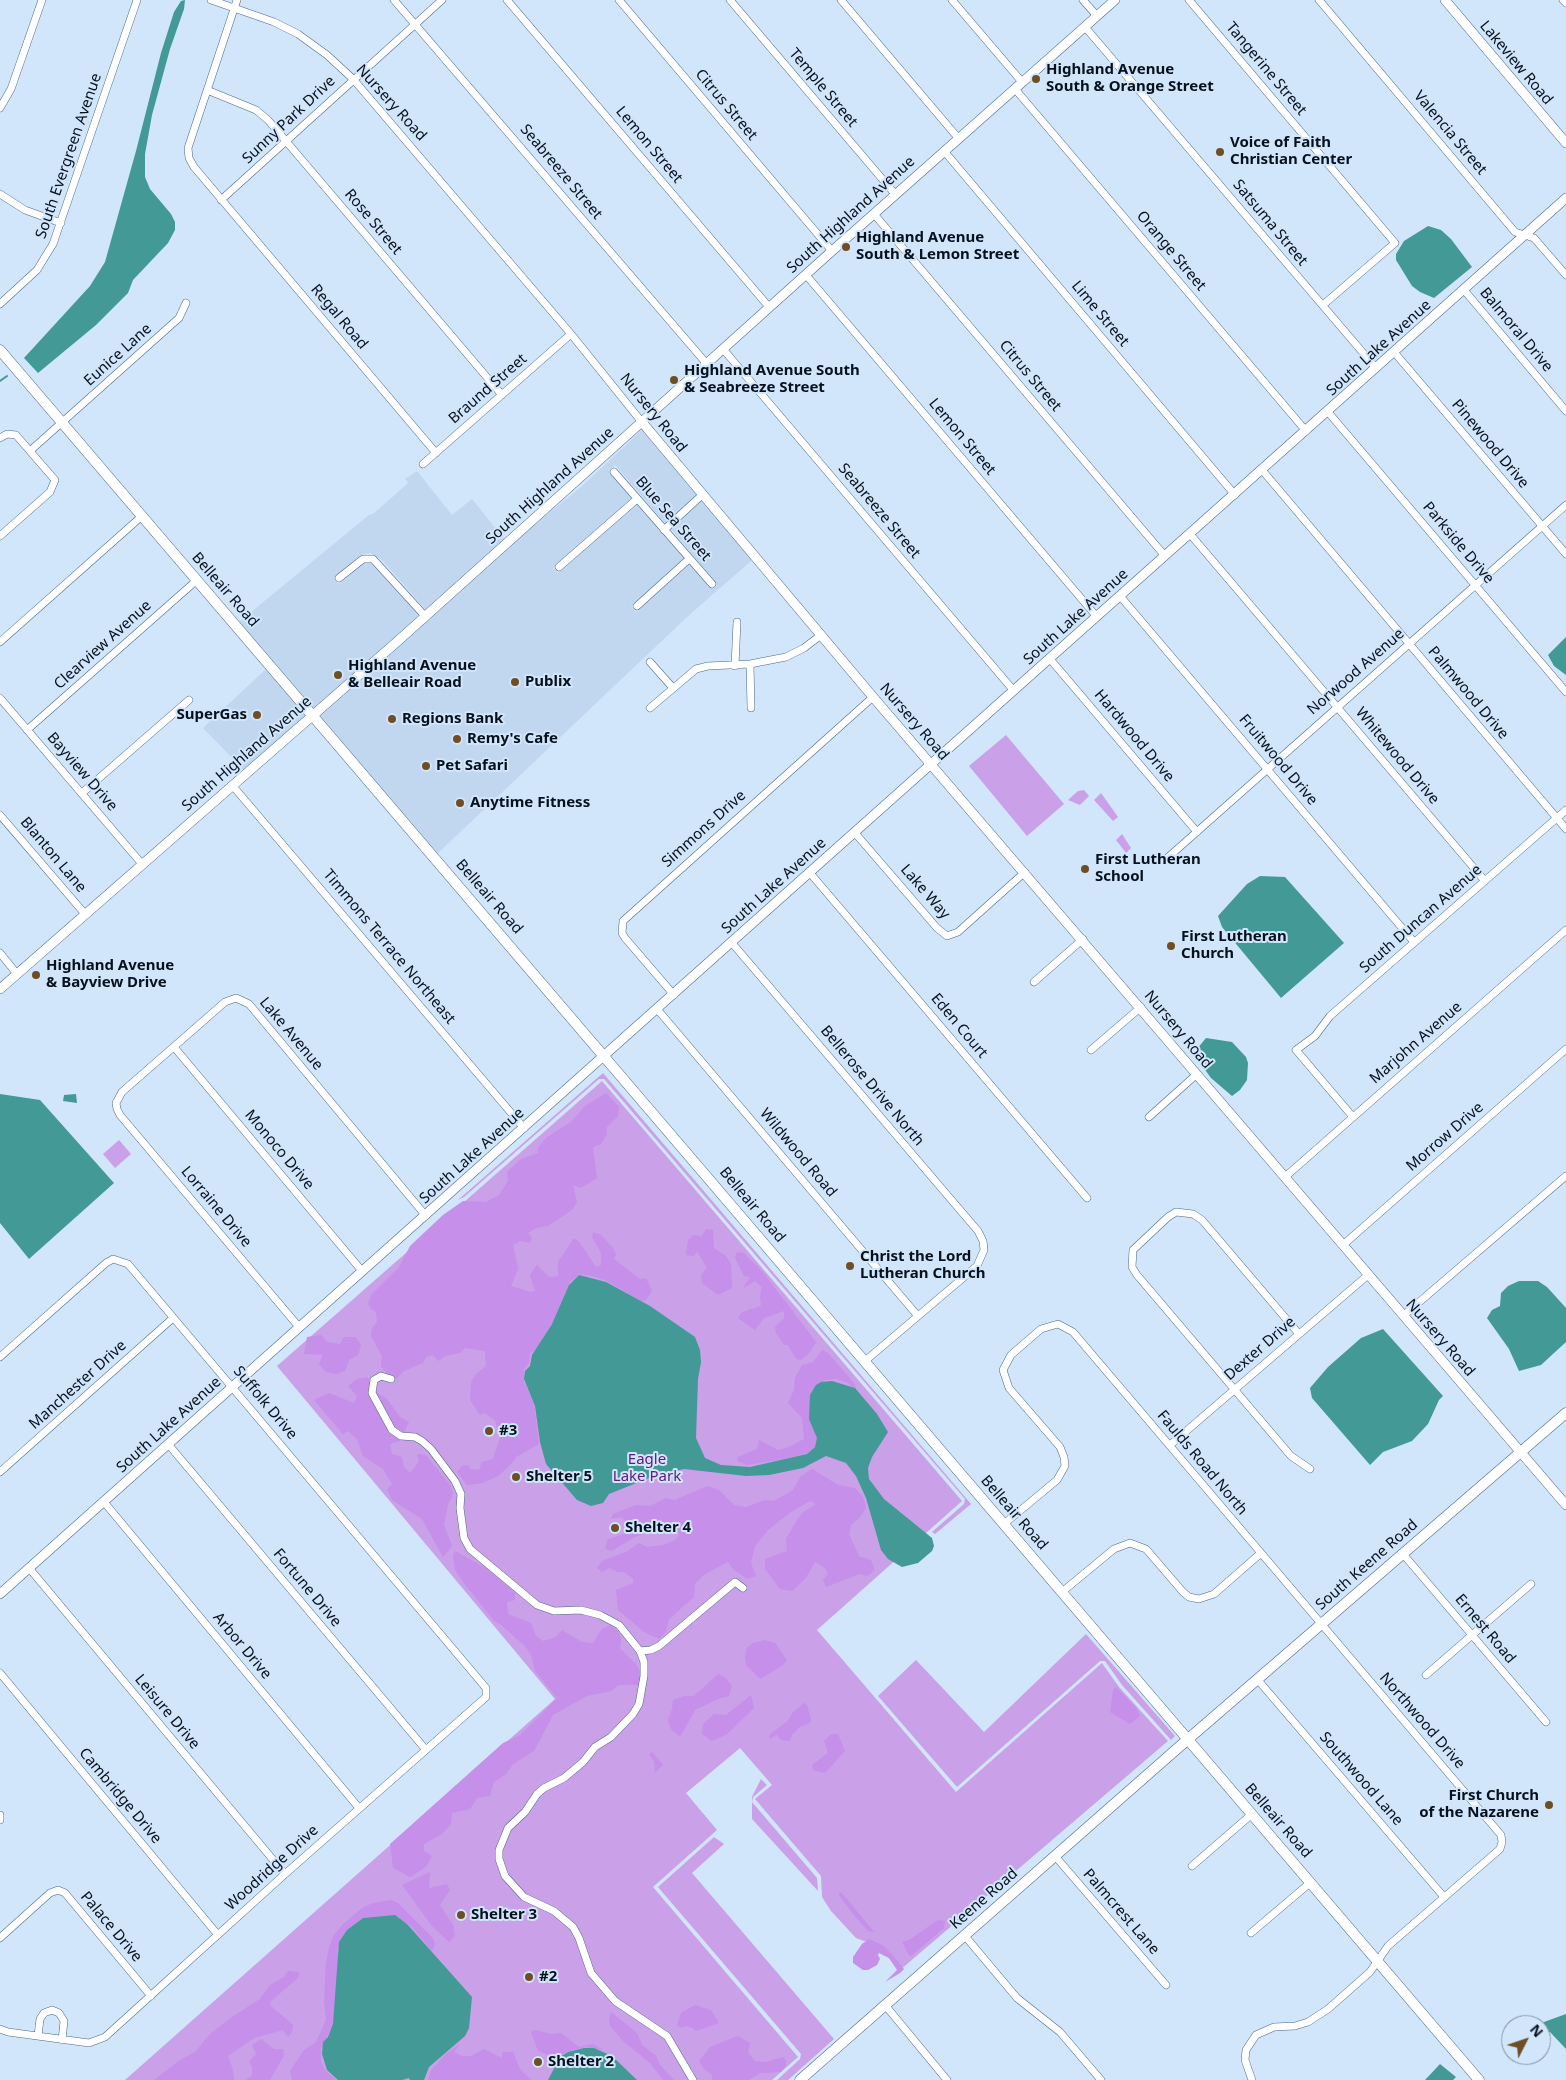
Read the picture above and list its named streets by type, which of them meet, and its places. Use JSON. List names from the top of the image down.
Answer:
{
  "streets": {
    "main road": ["Belleair Road", "South Keene Road", "Keene Road"],
    "street": [
      "Lakeview Road",
      "Tangerine Street",
      "Temple Street",
      "Nursery Road",
      "Citrus Street",
      "Sunny Park Drive",
      "Valencia Street",
      "Lemon Street",
      "South Evergreen Avenue",
      "Seabreeze Street",
      "South Highland Avenue",
      "Rose Street",
      "Satsuma Street",
      "Orange Street",
      "Lime Street",
      "Regal Road",
      "Balmoral Drive",
      "South Lake Avenue",
      "Eunice Lane",
      "Braund Street",
      "Pinewood Drive",
      "Blue Sea Street",
      "Parkside Drive",
      "Clearview Avenue",
      "Norwood Avenue",
      "Palmwood Drive",
      "Hardwood Drive",
      "Whitewood Drive",
      "Fruitwood Drive",
      "Bayview Drive",
      "Simmons Drive",
      "Blanton Lane",
      "Lake Way",
      "South Duncan Avenue",
      "Timmons Terrace Northeast",
      "Eden Court",
      "Lake Avenue",
      "Marjohn Avenue",
      "Bellerose Drive North",
      "Morrow Drive",
      "Monoco Drive",
      "Wildwood Road",
      "Lorraine Drive",
      "Dexter Drive",
      "Manchester Drive",
      "Suffolk Drive",
      "Faulds Road North",
      "Fortune Drive",
      "Ernest Road",
      "Arbor Drive",
      "Leisure Drive",
      "Northwood Drive",
      "Southwood Lane",
      "Cambridge Drive",
      "Woodridge Drive",
      "Palmcrest Lane",
      "Palace Drive"
    ]
  },
  "crossings": [
    ["Tangerine Street", "Satsuma Street"],
    ["Temple Street", "South Highland Avenue"],
    ["Nursery Road", "Sunny Park Drive"],
    ["Nursery Road", "South Highland Avenue"],
    ["Nursery Road", "South Lake Avenue"],
    ["Nursery Road", "Braund Street"],
    ["Nursery Road", "Simmons Drive"],
    ["Nursery Road", "Lake Way"],
    ["Nursery Road", "Marjohn Avenue"],
    ["Nursery Road", "Morrow Drive"],
    ["Nursery Road", "Dexter Drive"],
    ["Nursery Road", "South Keene Road"],
    ["Citrus Street", "South Highland Avenue"],
    ["Citrus Street", "South Lake Avenue"],
    ["Sunny Park Drive", "Seabreeze Street"],
    ["Sunny Park Drive", "Rose Street"],
    ["Sunny Park Drive", "Regal Road"],
    ["Valencia Street", "South Lake Avenue"],
    ["Lemon Street", "South Highland Avenue"],
    ["Lemon Street", "South Lake Avenue"],
    ["Seabreeze Street", "South Highland Avenue"],
    ["Seabreeze Street", "South Lake Avenue"],
    ["South Highland Avenue", "Satsuma Street"],
    ["South Highland Avenue", "Orange Street"],
    ["South Highland Avenue", "Lime Street"],
    ["South Highland Avenue", "Belleair Road"],
    ["South Highland Avenue", "Bayview Drive"],
    ["South Highland Avenue", "Blanton Lane"],
    ["South Highland Avenue", "Timmons Terrace Northeast"],
    ["Rose Street", "Regal Road"],
    ["Rose Street", "Braund Street"],
    ["Satsuma Street", "South Lake Avenue"],
    ["Orange Street", "South Lake Avenue"],
    ["Lime Street", "South Lake Avenue"],
    ["Regal Road", "Braund Street"],
    ["Balmoral Drive", "South Lake Avenue"],
    ["South Lake Avenue", "Pinewood Drive"],
    ["South Lake Avenue", "Parkside Drive"],
    ["South Lake Avenue", "Belleair Road"],
    ["South Lake Avenue", "Palmwood Drive"],
    ["South Lake Avenue", "Hardwood Drive"],
    ["South Lake Avenue", "Whitewood Drive"],
    ["South Lake Avenue", "Fruitwood Drive"],
    ["South Lake Avenue", "Simmons Drive"],
    ["South Lake Avenue", "Lake Way"],
    ["South Lake Avenue", "Timmons Terrace Northeast"],
    ["South Lake Avenue", "Eden Court"],
    ["South Lake Avenue", "Lake Avenue"],
    ["South Lake Avenue", "Bellerose Drive North"],
    ["South Lake Avenue", "Monoco Drive"],
    ["South Lake Avenue", "Wildwood Road"],
    ["South Lake Avenue", "Lorraine Drive"],
    ["South Lake Avenue", "Suffolk Drive"],
    ["South Lake Avenue", "Fortune Drive"],
    ["South Lake Avenue", "Arbor Drive"],
    ["South Lake Avenue", "Leisure Drive"],
    ["Eunice Lane", "Belleair Road"],
    ["Pinewood Drive", "Norwood Avenue"],
    ["Parkside Drive", "Norwood Avenue"],
    ["Belleair Road", "Clearview Avenue"],
    ["Belleair Road", "Faulds Road North"],
    ["Belleair Road", "South Keene Road"],
    ["Belleair Road", "Northwood Drive"],
    ["Belleair Road", "Keene Road"],
    ["Clearview Avenue", "Bayview Drive"],
    ["Norwood Avenue", "Palmwood Drive"],
    ["Norwood Avenue", "Hardwood Drive"],
    ["Norwood Avenue", "Whitewood Drive"],
    ["Norwood Avenue", "Fruitwood Drive"],
    ["Palmwood Drive", "South Duncan Avenue"],
    ["Whitewood Drive", "South Duncan Avenue"],
    ["Fruitwood Drive", "South Duncan Avenue"],
    ["South Duncan Avenue", "Marjohn Avenue"],
    ["Lake Avenue", "Monoco Drive"],
    ["Lake Avenue", "Lorraine Drive"],
    ["Bellerose Drive North", "Wildwood Road"],
    ["Dexter Drive", "Faulds Road North"],
    ["Manchester Drive", "Suffolk Drive"],
    ["Suffolk Drive", "Woodridge Drive"],
    ["Faulds Road North", "South Keene Road"],
    ["Faulds Road North", "Northwood Drive"],
    ["South Keene Road", "Ernest Road"],
    ["South Keene Road", "Northwood Drive"],
    ["South Keene Road", "Southwood Lane"],
    ["South Keene Road", "Keene Road"],
    ["Fortune Drive", "Woodridge Drive"],
    ["Arbor Drive", "Woodridge Drive"],
    ["Leisure Drive", "Woodridge Drive"],
    ["Northwood Drive", "Southwood Lane"],
    ["Cambridge Drive", "Woodridge Drive"],
    ["Woodridge Drive", "Palace Drive"],
    ["Keene Road", "Palmcrest Lane"]
  ],
  "parks": ["Eagle Lake Park"],
  "places": [
    "Highland Avenue South & Orange Street",
    "Voice of Faith Christian Center",
    "Highland Avenue South & Lemon Street",
    "Highland Avenue South & Seabreeze Street",
    "Highland Avenue & Belleair Road",
    "Publix",
    "SuperGas",
    "Regions Bank",
    "Remy's Cafe",
    "Pet Safari",
    "Anytime Fitness",
    "First Lutheran School",
    "First Lutheran Church",
    "Highland Avenue & Bayview Drive",
    "Christ the Lord Lutheran Church",
    "#3",
    "Shelter 5",
    "Shelter 4",
    "First Church of the Nazarene",
    "Shelter 3",
    "#2",
    "Shelter 2"
  ],
  "north": "top right"
}
